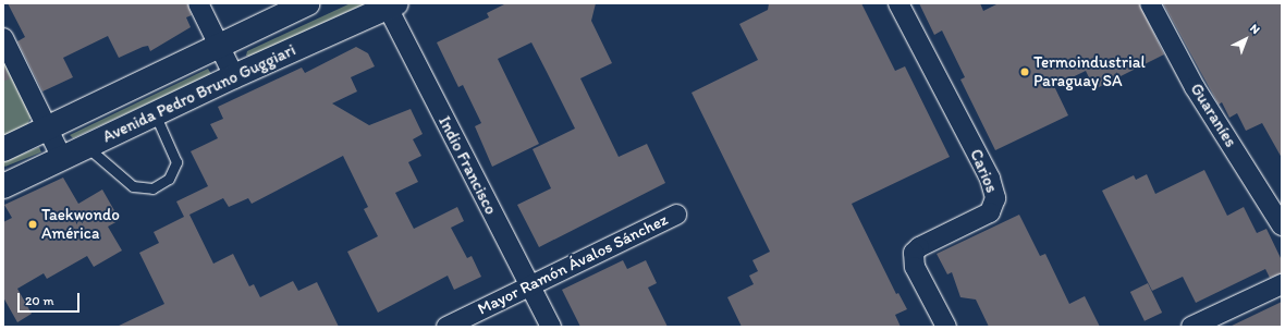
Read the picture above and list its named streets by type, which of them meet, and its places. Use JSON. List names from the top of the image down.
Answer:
{
  "streets": {
    "main road": ["Avenida Pedro Bruno Guggiari"],
    "street": [
      "Guaraníes",
      "Indio Francisco",
      "Carios",
      "Mayor Ramón Ávalos Sánchez"
    ]
  },
  "crossings": [
    ["Avenida Pedro Bruno Guggiari", "Indio Francisco"],
    ["Indio Francisco", "Mayor Ramón Ávalos Sánchez"]
  ],
  "places": ["Termoindustrial Paraguay SA", "Taekwondo América"],
  "scale_bar": "20 m",
  "north": "top right"
}
